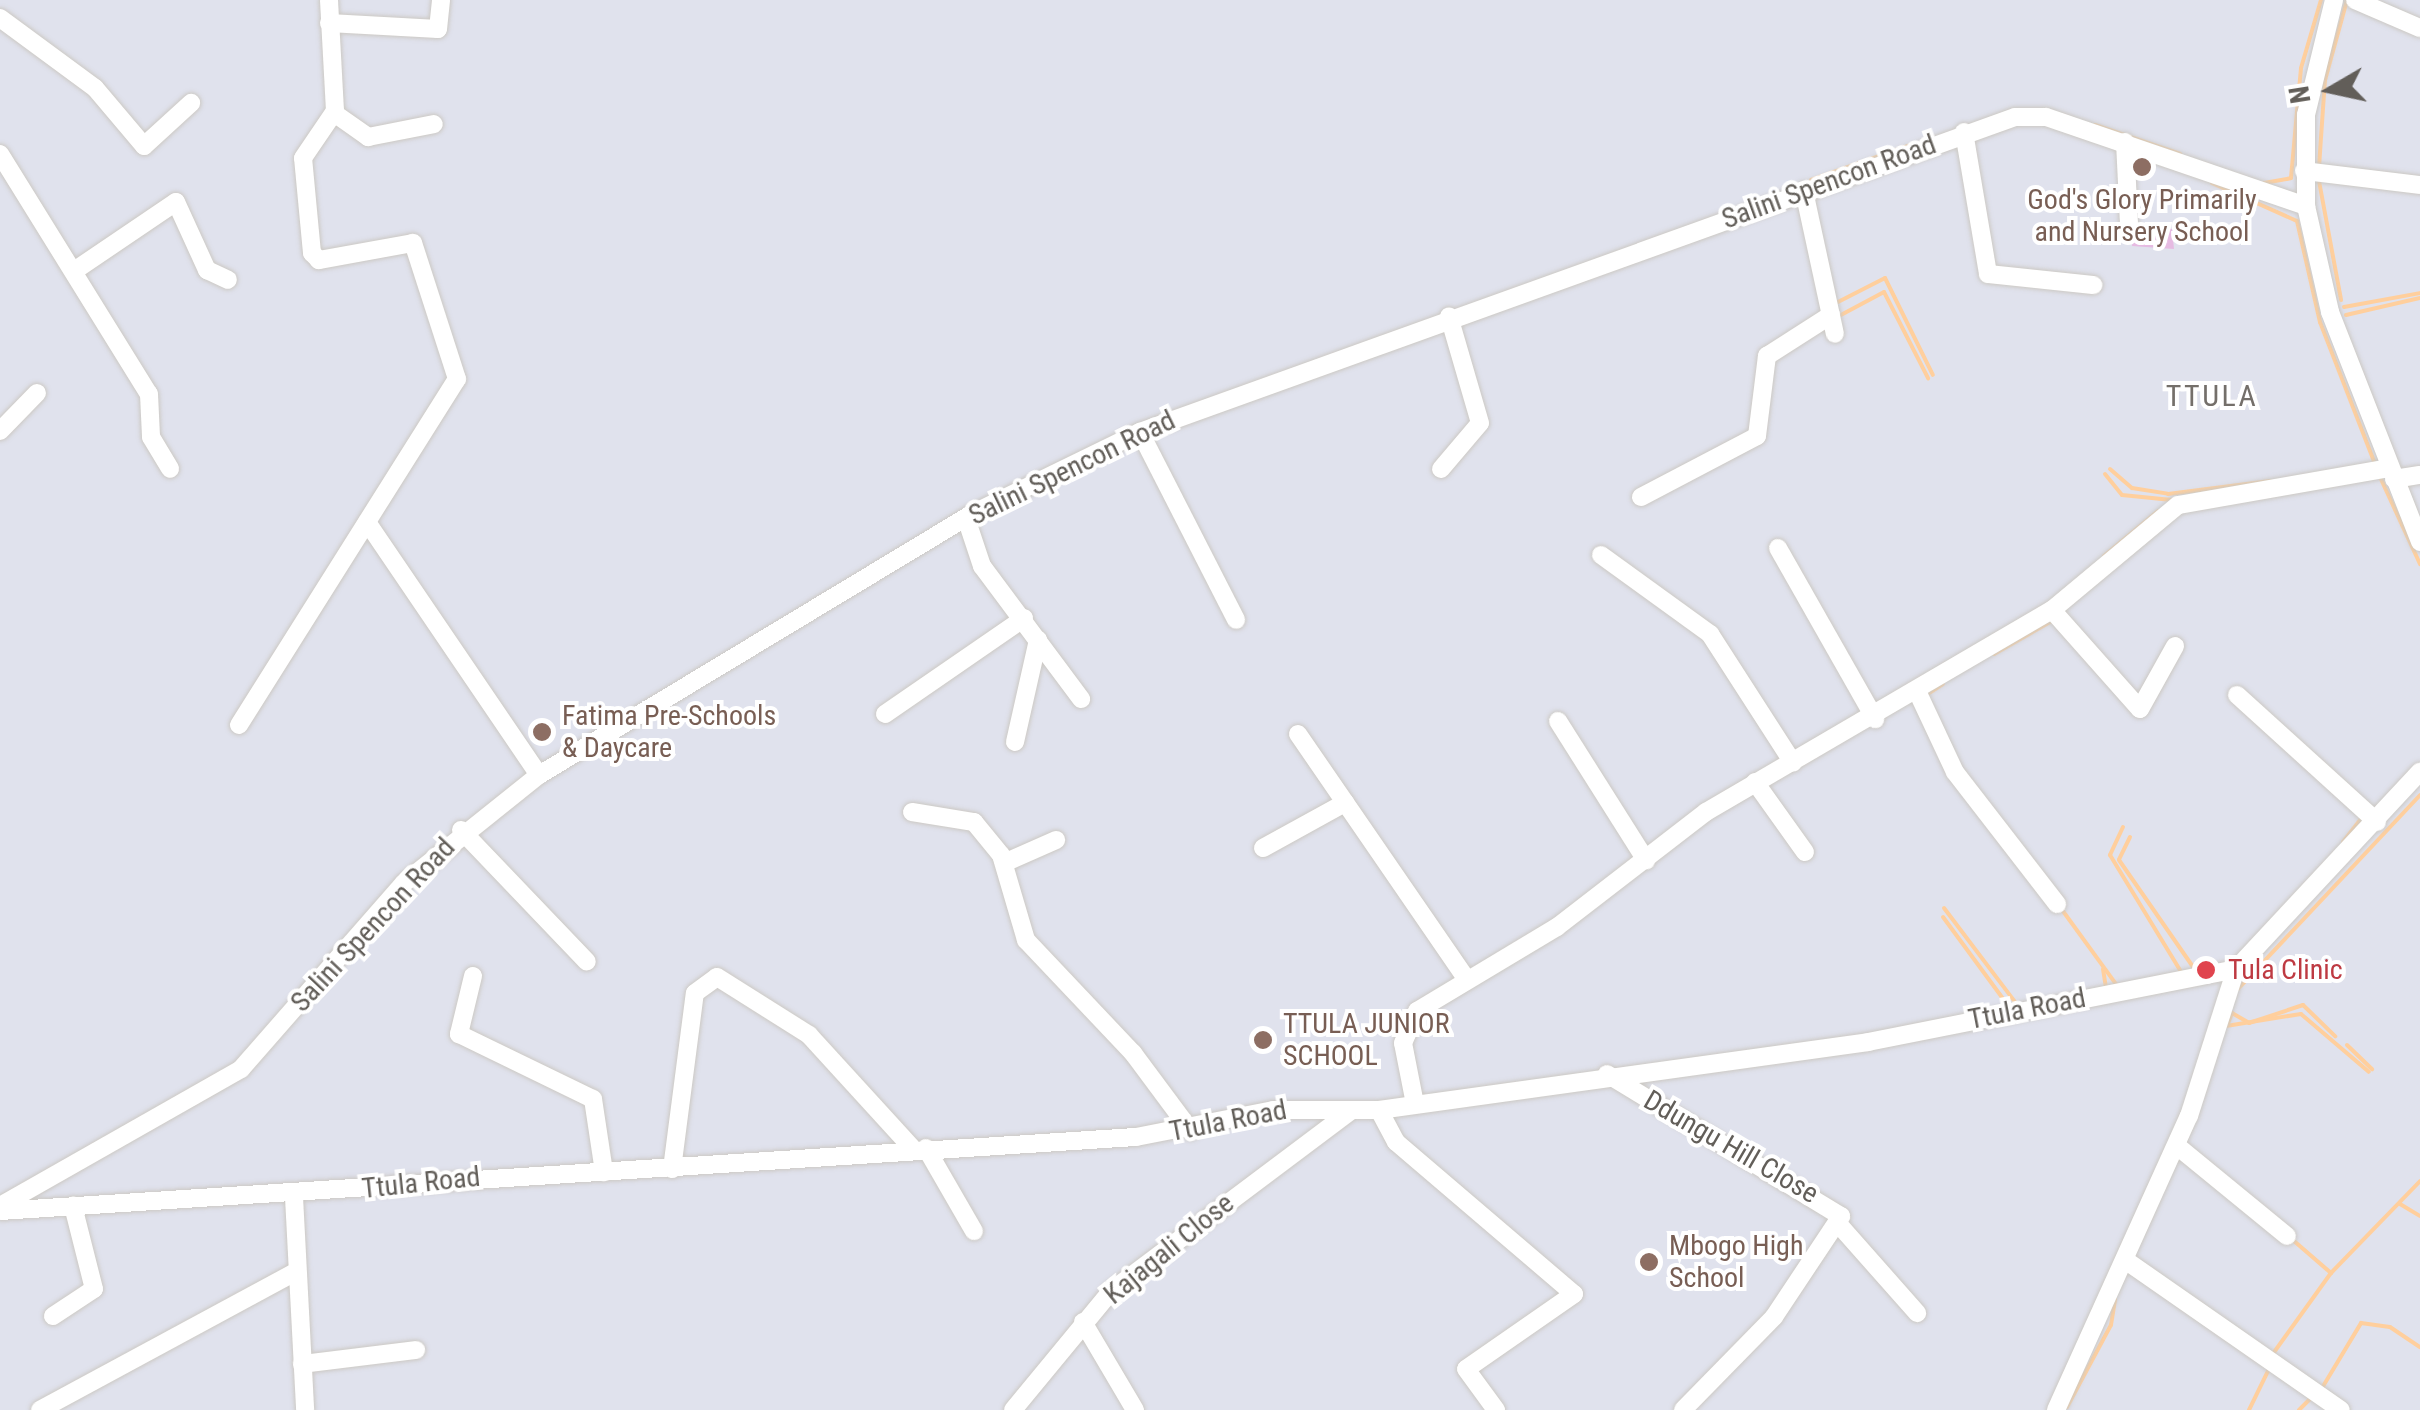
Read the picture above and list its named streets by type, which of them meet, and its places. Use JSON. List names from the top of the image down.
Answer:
{
  "streets": {
    "street": [
      "Salini Spencon Road",
      "Ttula Road",
      "Ddungu Hill Close",
      "Kajagali Close"
    ]
  },
  "crossings": [
    ["Salini Spencon Road", "Ttula Road"],
    ["Ttula Road", "Ddungu Hill Close"],
    ["Ttula Road", "Kajagali Close"]
  ],
  "districts": ["TTULA"],
  "places": [
    "God's Glory Primarily and Nursery School",
    "Fatima Pre-Schools & Daycare",
    "Tula Clinic",
    "TTULA JUNIOR SCHOOL",
    "Mbogo High School"
  ],
  "north": "left"
}
